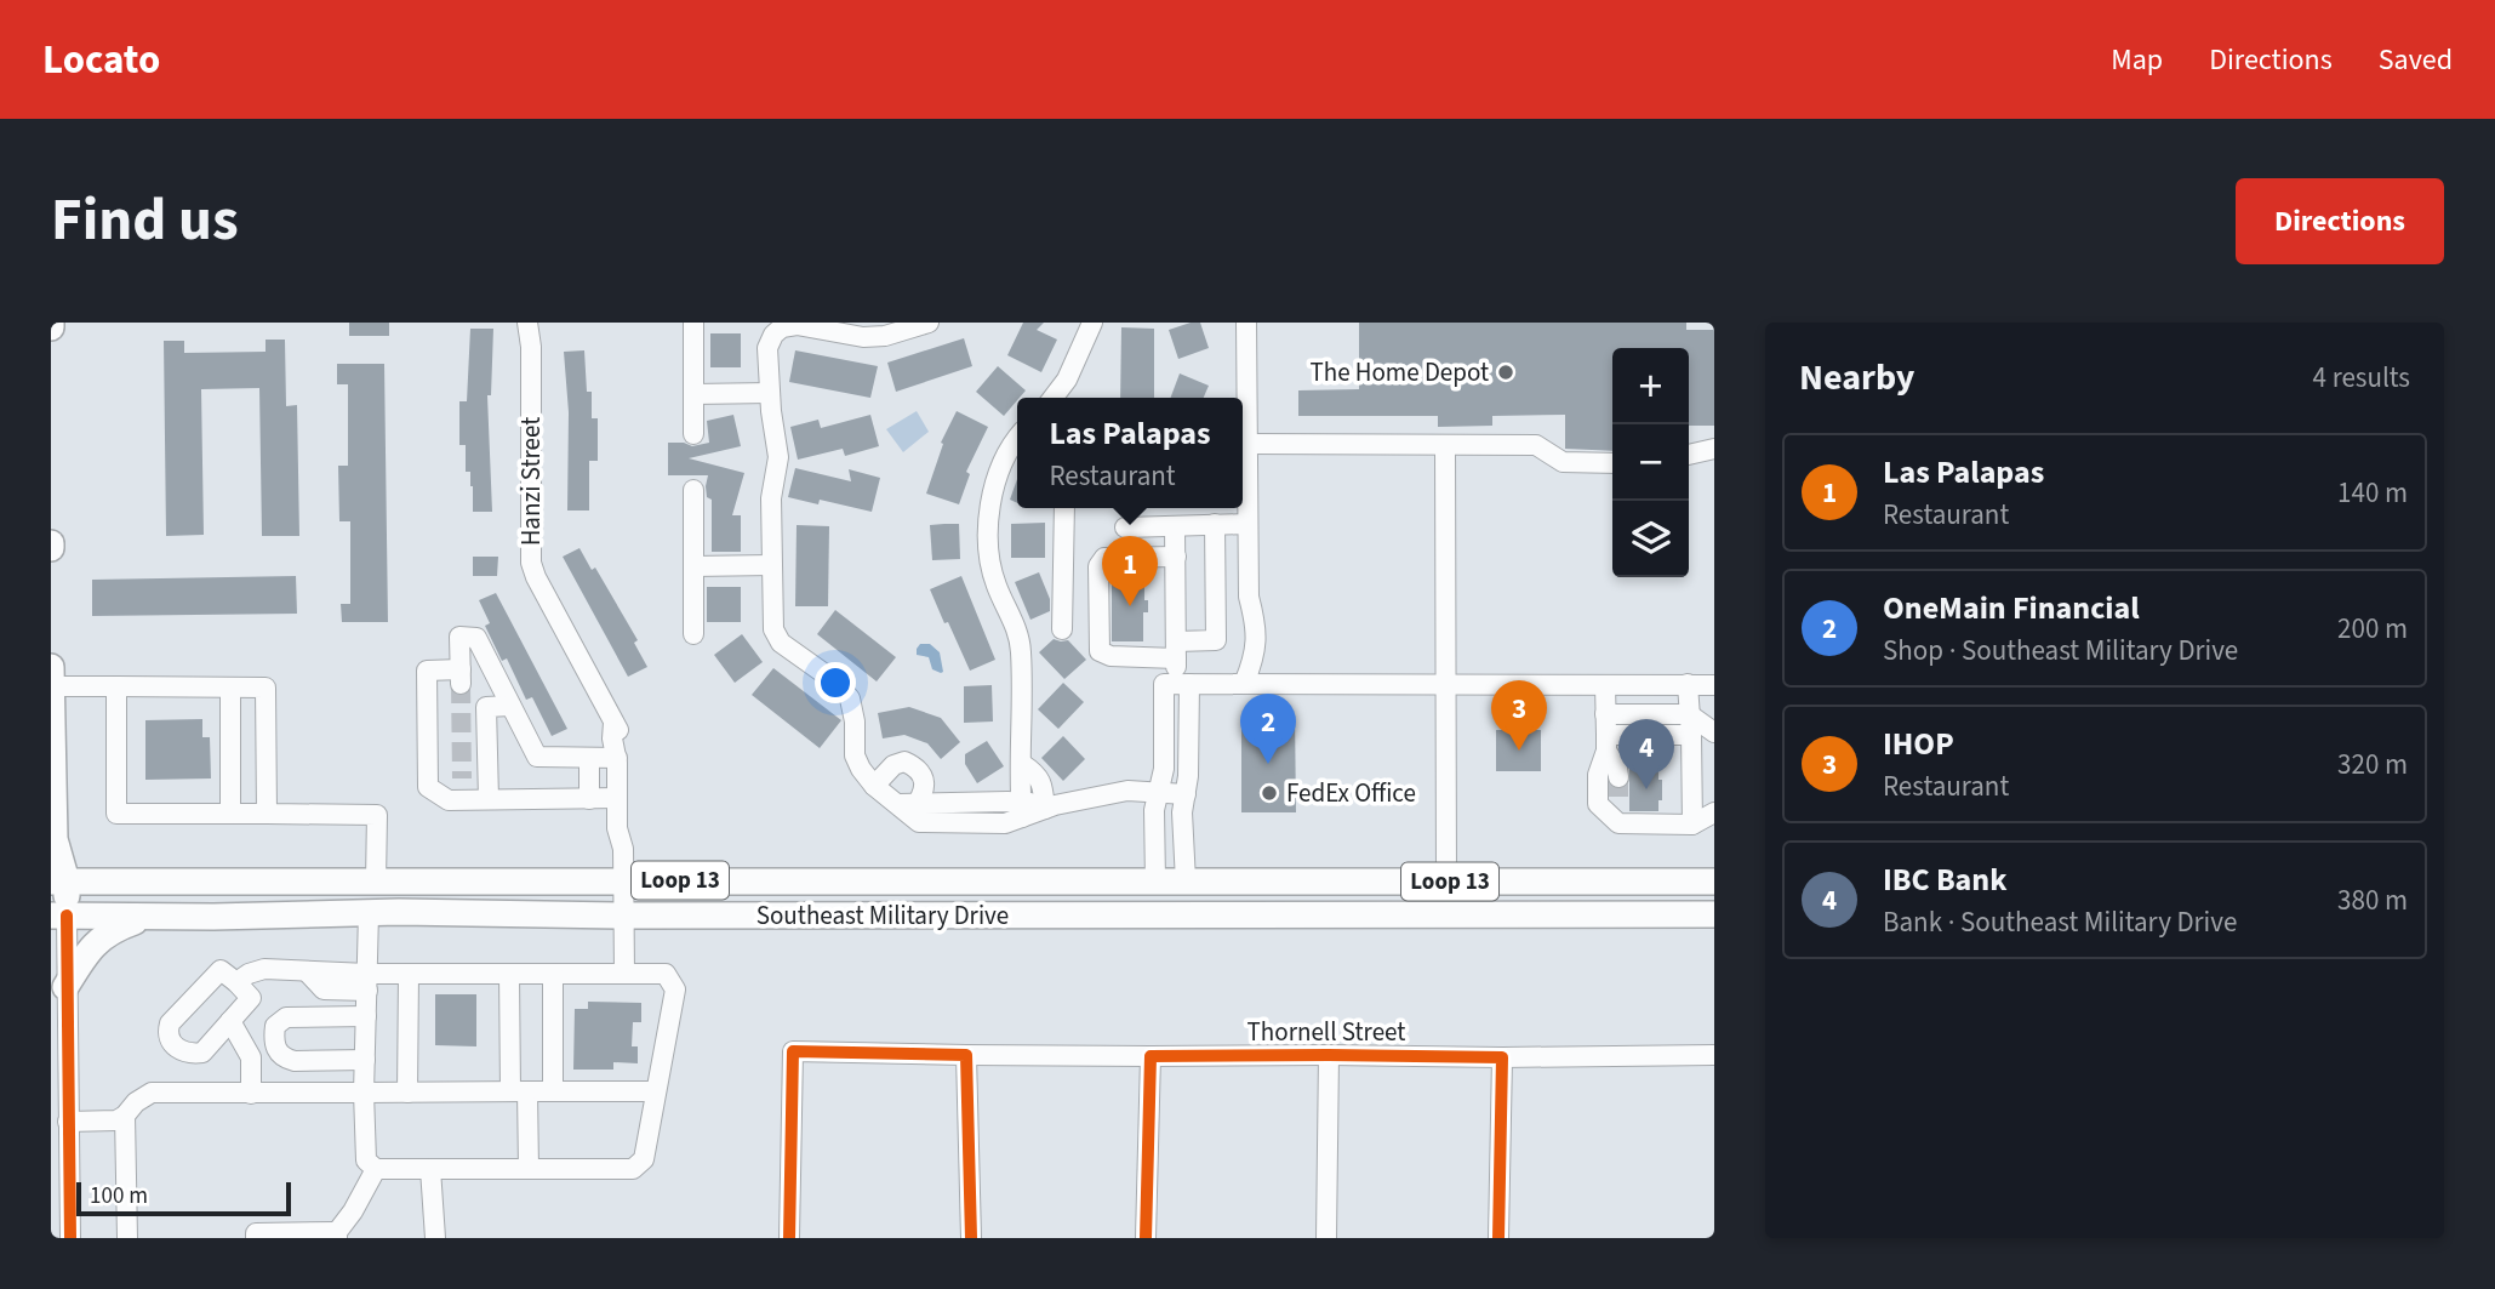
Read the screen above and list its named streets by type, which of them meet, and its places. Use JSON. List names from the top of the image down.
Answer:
{
  "streets": {
    "main road": ["Loop 13", "Southeast Military Drive"],
    "street": ["Hanzi Street", "Thornell Street"]
  },
  "crossings": [
    ["Hanzi Street", "Southeast Military Drive"]
  ],
  "places": ["The Home Depot", "FedEx Office"],
  "scale_bar": "100 m",
  "page": {
    "header": "Locato",
    "nav": ["Map", "Directions", "Saved"],
    "title": "Find us",
    "buttons": "Directions",
    "heading": ["Nearby", "4 results"],
    "map_buttons": ["+", "−"],
    "popup": ["Las Palapas", "Restaurant"],
    "list": [
      {
        "mark": "1",
        "name": "Las Palapas",
        "note": "Restaurant",
        "value": "140 m"
      },
      {
        "mark": "2",
        "name": "OneMain Financial",
        "note": "Shop · Southeast Military Drive",
        "value": "200 m"
      },
      {
        "mark": "3",
        "name": "IHOP",
        "note": "Restaurant",
        "value": "320 m"
      },
      {
        "mark": "4",
        "name": "IBC Bank",
        "note": "Bank · Southeast Military Drive",
        "value": "380 m"
      }
    ],
    "pins": [
      "1",
      "3",
      "2",
      "4"
    ],
    "scale": "100 m"
  }
}
